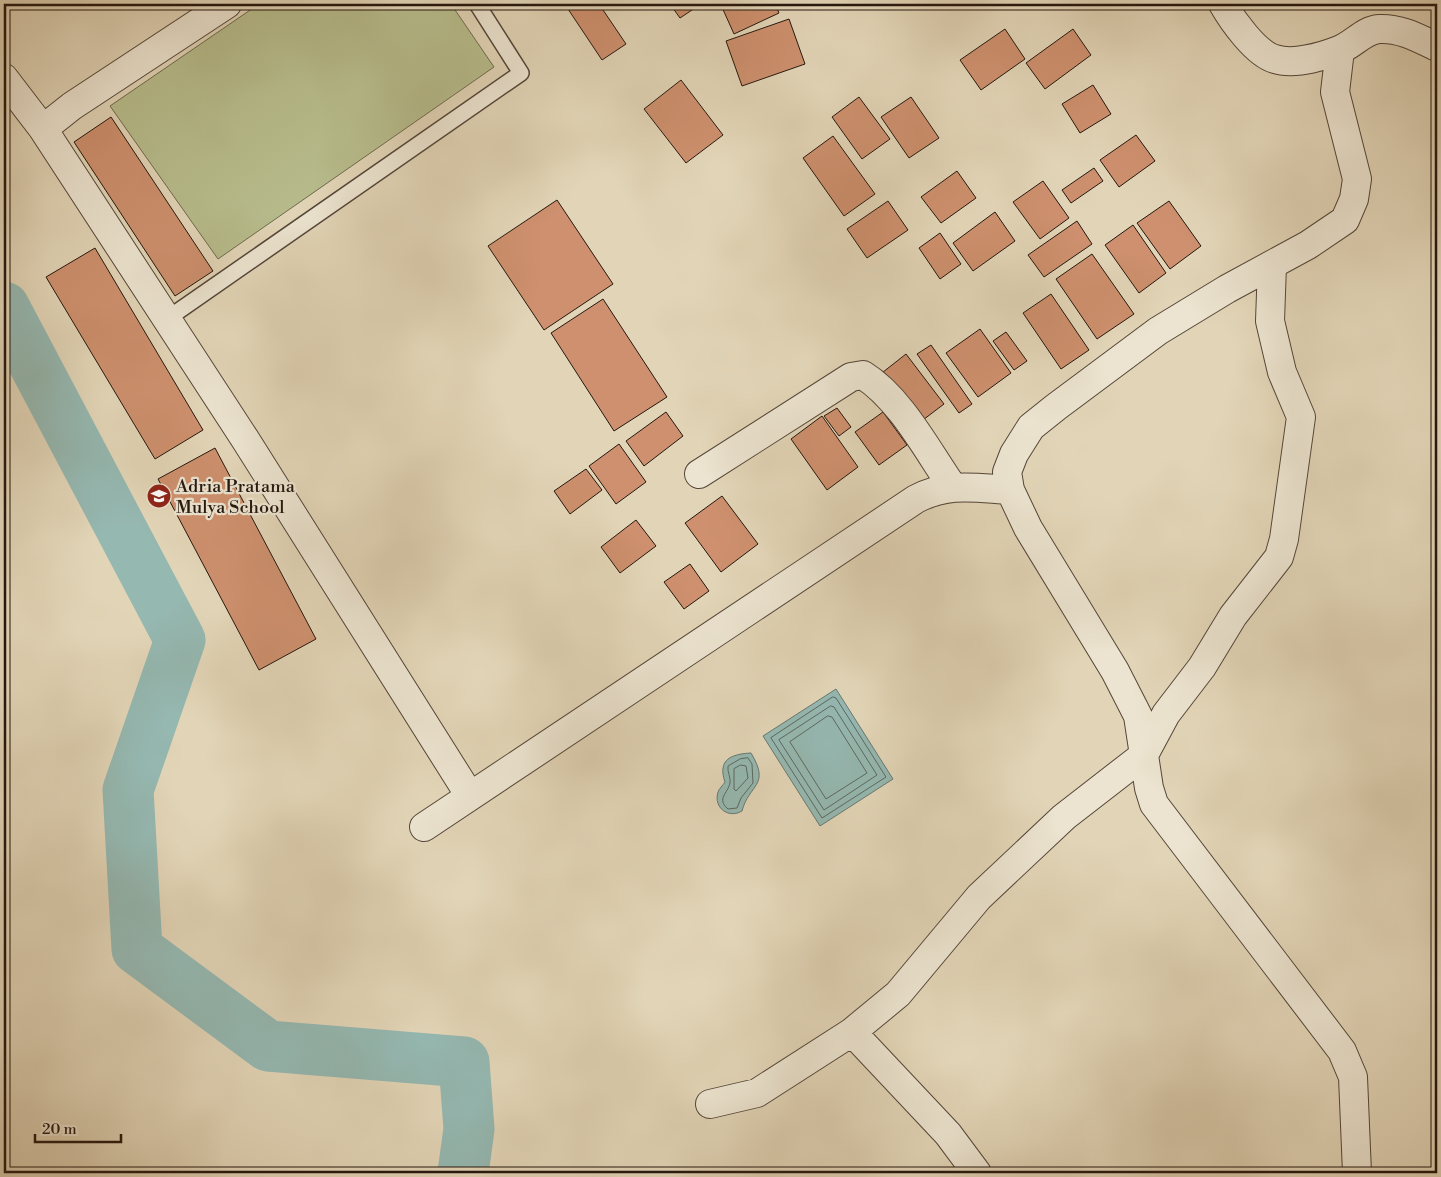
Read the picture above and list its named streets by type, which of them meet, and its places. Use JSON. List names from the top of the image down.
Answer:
{
  "places": {
    "school or university": ["Adria Pratama Mulya School"]
  },
  "scale_bar": "20 m"
}
